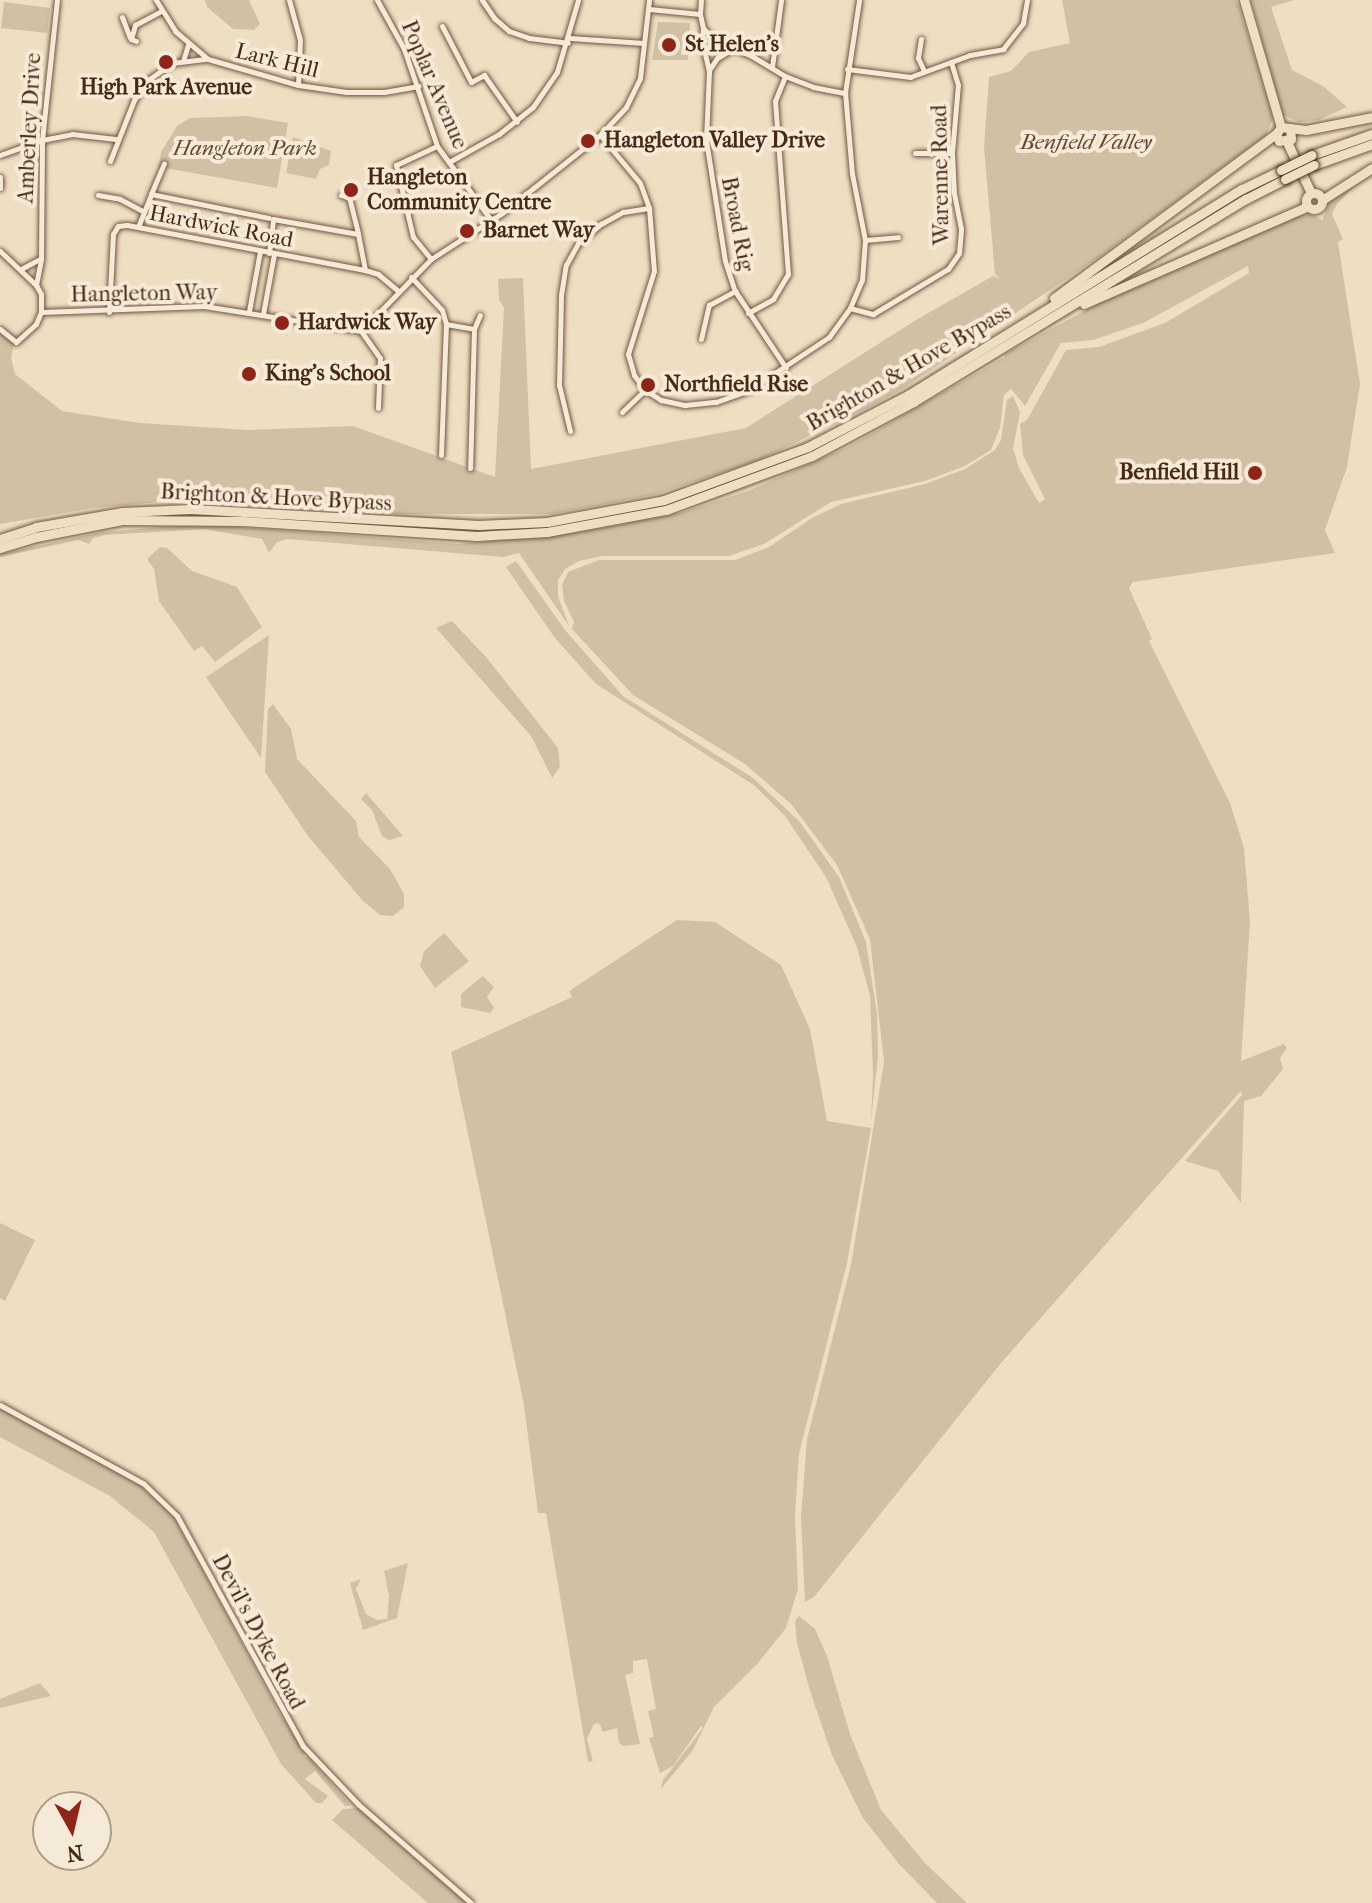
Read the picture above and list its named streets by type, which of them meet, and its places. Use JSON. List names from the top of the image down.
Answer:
{
  "streets": {
    "highway": ["Brighton & Hove Bypass"],
    "street": [
      "Lark Hill",
      "Poplar Avenue",
      "Amberley Drive",
      "Warenne Road",
      "Broad Rig",
      "Hardwick Road",
      "Hangleton Way",
      "Devil's Dyke Road"
    ]
  },
  "crossings": [
    ["Lark Hill", "Poplar Avenue"],
    ["Hardwick Road", "Hangleton Way"]
  ],
  "parks": ["Benfield Valley", "Hangleton Park"],
  "places": [
    "St Helen's",
    "High Park Avenue",
    "Hangleton Valley Drive",
    "Hangleton Community Centre",
    "Barnet Way",
    "Hardwick Way",
    "King's School",
    "Northfield Rise",
    "Benfield Hill"
  ],
  "north": "bottom"
}
